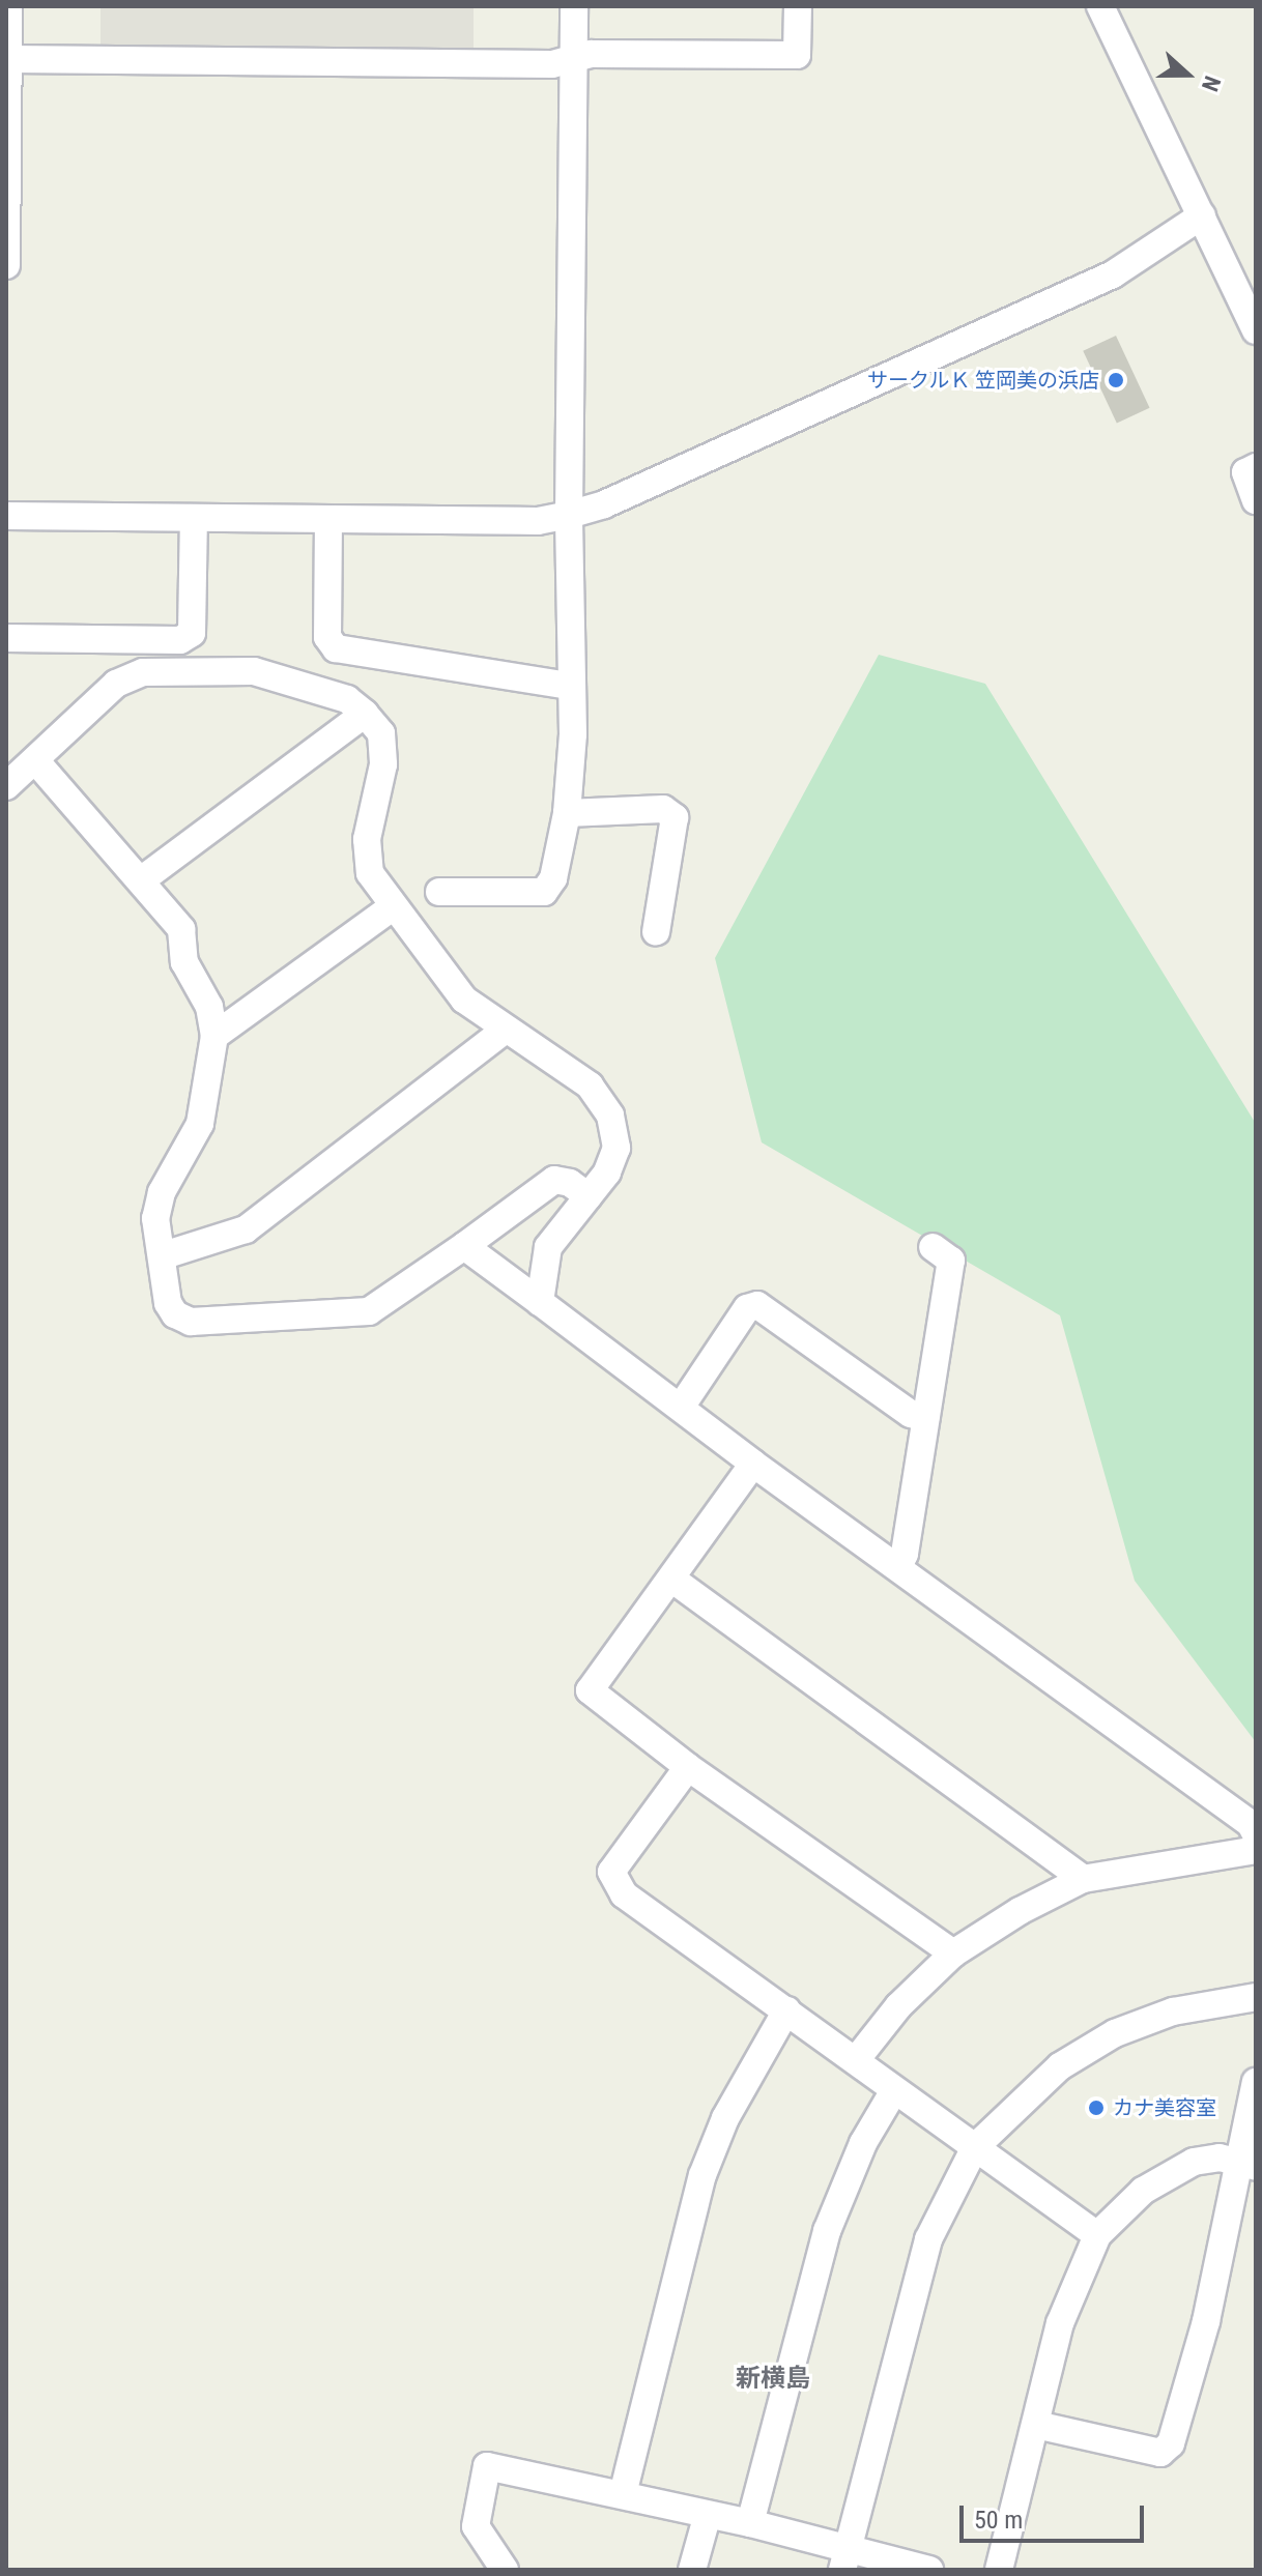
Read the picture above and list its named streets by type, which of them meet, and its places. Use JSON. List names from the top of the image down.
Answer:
{
  "districts": ["新横島"],
  "places": ["サークルＫ 笠岡美の浜店", "カナ美容室"],
  "scale_bar": "50 m",
  "north": "right"
}
